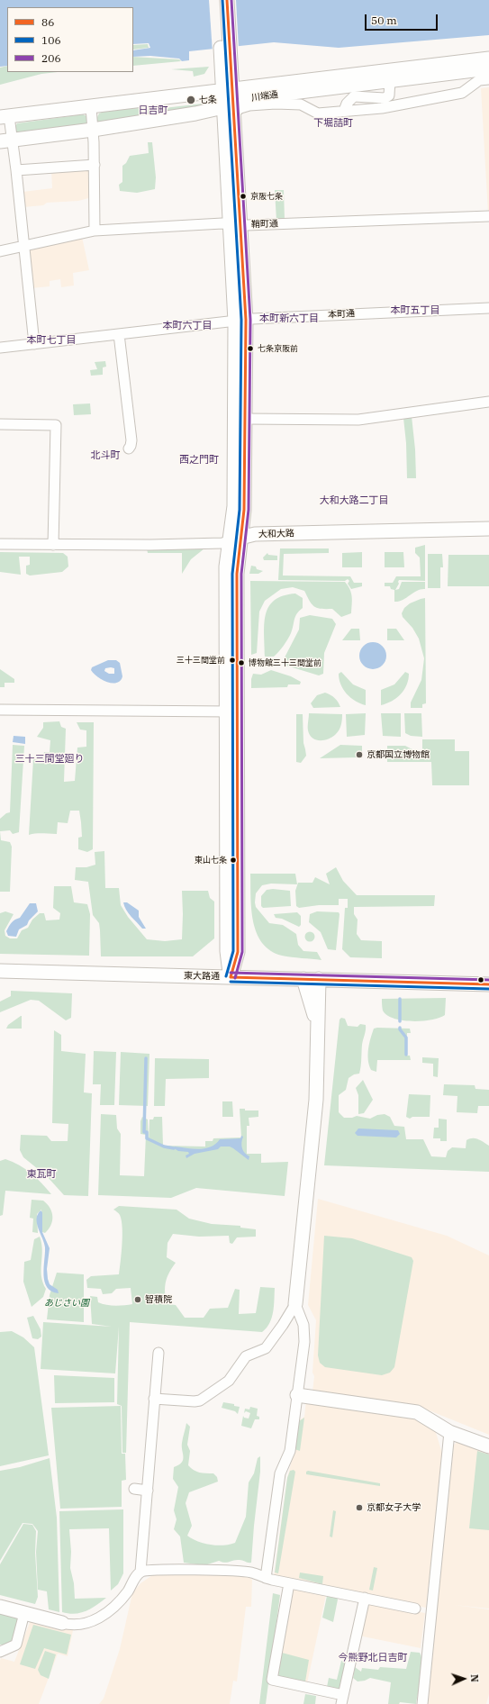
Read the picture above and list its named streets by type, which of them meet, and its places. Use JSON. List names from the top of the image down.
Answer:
{
  "streets": {
    "street": [
      "川端通",
      "鞘町通",
      "本町通",
      "大和大路",
      "東大路通"
    ]
  },
  "districts": [
    "日吉町",
    "下堀詰町",
    "本町五丁目",
    "本町新六丁目",
    "本町六丁目",
    "本町七丁目",
    "北斗町",
    "西之門町",
    "大和大路二丁目",
    "三十三間堂廻り",
    "東瓦町",
    "今熊野北日吉町"
  ],
  "parks": ["あじさい園"],
  "places": [
    "七条",
    "京阪七条",
    "七条京阪前",
    "三十三間堂前",
    "博物館三十三間堂前",
    "京都国立博物館",
    "東山七条",
    "智積院",
    "京都女子大学"
  ],
  "lines": ["transit line 86", "transit line 106", "transit line 206"],
  "legend": ["86", "106", "206"],
  "scale_bar": "50 m",
  "north": "right"
}
